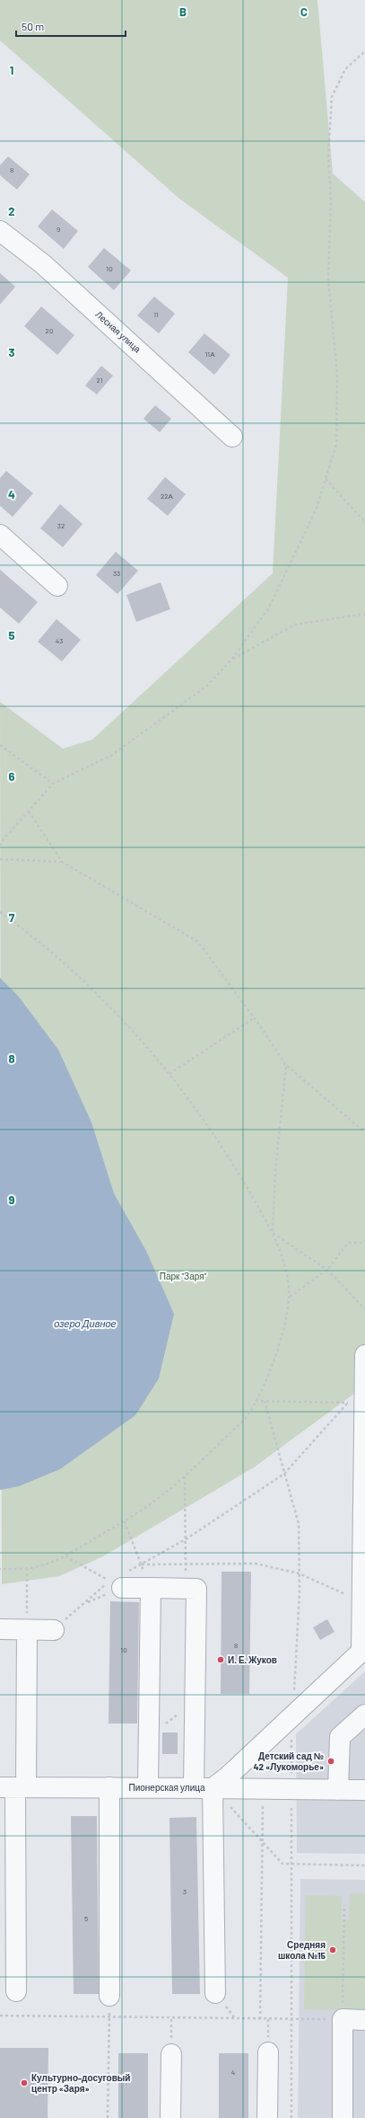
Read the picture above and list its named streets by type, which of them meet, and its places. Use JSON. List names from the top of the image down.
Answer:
{
  "streets": {
    "street": ["Лесная улица", "Пионерская улица"]
  },
  "water": ["озеро Дивное"],
  "parks": ["Парк \"Заря\""],
  "places": [
    "И. Е. Жуков",
    "Детский сад № 42 «Лукоморье»",
    "Средняя школа №15",
    "Культурно-досуговый центр «Заря»"
  ],
  "house_numbers": [
    "8",
    "9",
    "10",
    "11",
    "20",
    "11А",
    "21",
    "22А",
    "32",
    "33",
    "43",
    "8",
    "10",
    "3",
    "5",
    "4"
  ],
  "scale_bar": "50 m",
  "grid": {
    "columns": ["B", "C"],
    "rows": [
      "1",
      "2",
      "3",
      "4",
      "5",
      "6",
      "7",
      "8",
      "9"
    ]
  }
}
